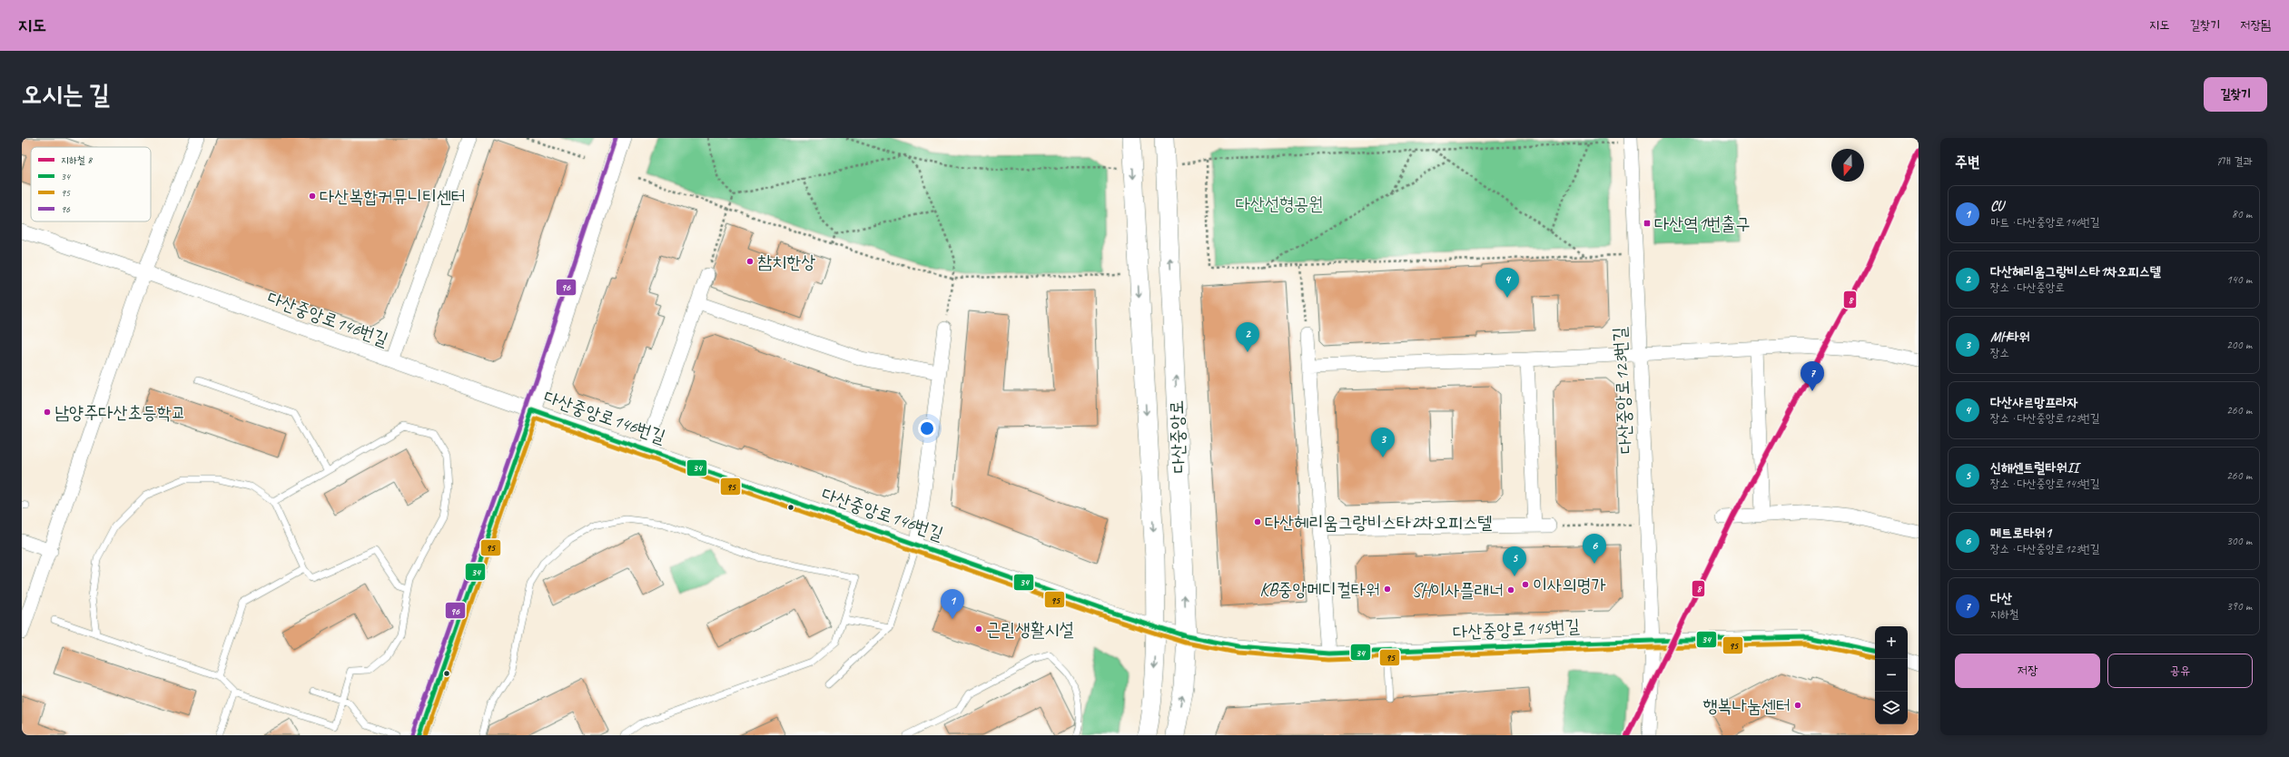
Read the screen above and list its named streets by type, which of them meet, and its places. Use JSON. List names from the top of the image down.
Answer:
{
  "streets": {
    "street": [
      "다산중앙로146번길",
      "다산중앙로123번길",
      "다산중앙로",
      "다산중앙로145번길"
    ]
  },
  "crossings": [
    ["다산중앙로146번길", "다산중앙로"],
    ["다산중앙로146번길", "다산중앙로145번길"],
    ["다산중앙로123번길", "다산중앙로145번길"],
    ["다산중앙로", "다산중앙로145번길"]
  ],
  "parks": ["다산선형공원"],
  "places": {
    "other": [
      "다산복합커뮤니티센터",
      "참치한상",
      "남양주다산초등학교",
      "다산헤리움그랑비스타2차오피스텔",
      "이사의명가",
      "KB중앙메디컬타워",
      "SH이사플래너",
      "근린생활시설",
      "행복나눔센터"
    ],
    "transit": ["다산역1번출구"]
  },
  "lines": [
    "transit line 96",
    "metro line 8",
    "transit line 34",
    "transit line 95"
  ],
  "legend": [
    "지하철 8",
    "34",
    "95",
    "96"
  ],
  "north": "bottom",
  "page": {
    "header": "지도",
    "nav": ["지도", "길찾기", "저장됨"],
    "buttons": [
      "길찾기",
      ["저장", "공유"]
    ],
    "title": "오시는 길",
    "heading": ["주변", "7개 결과"],
    "list": [
      {
        "mark": "1",
        "name": "CU",
        "note": "마트 · 다산중앙로146번길",
        "value": "80 m"
      },
      {
        "mark": "2",
        "name": "다산헤리움그랑비스타1차오피스텔",
        "note": "장소 · 다산중앙로",
        "value": "140 m"
      },
      {
        "mark": "3",
        "name": "MH타워",
        "note": "장소",
        "value": "200 m"
      },
      {
        "mark": "4",
        "name": "다산샤르망프라자",
        "note": "장소 · 다산중앙로123번길",
        "value": "260 m"
      },
      {
        "mark": "5",
        "name": "신해센트럴타워II",
        "note": "장소 · 다산중앙로145번길",
        "value": "260 m"
      },
      {
        "mark": "6",
        "name": "메트로타워1",
        "note": "장소 · 다산중앙로123번길",
        "value": "300 m"
      },
      {
        "mark": "7",
        "name": "다산",
        "note": "지하철",
        "value": "390 m"
      }
    ],
    "pins": [
      "4",
      "2",
      "7",
      "3",
      "6",
      "5",
      "1"
    ],
    "map_buttons": ["+", "−"]
  }
}
